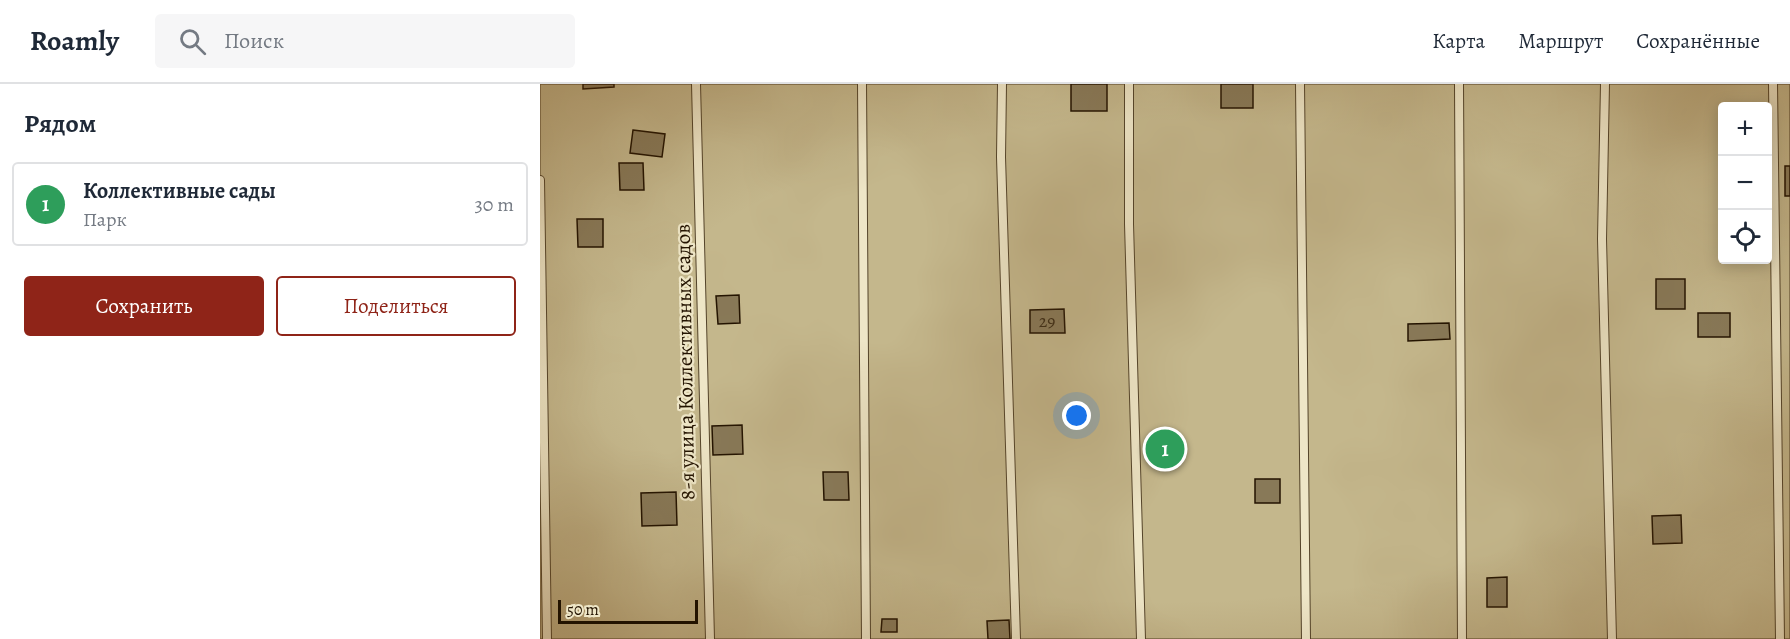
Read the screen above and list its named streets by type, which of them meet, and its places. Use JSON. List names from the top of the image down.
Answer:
{
  "streets": {
    "lane": ["8-я улица Коллективных садов"]
  },
  "house_numbers": ["29"],
  "scale_bar": "50 m",
  "page": {
    "header": "Roamly",
    "search": "Поиск",
    "nav": ["Карта", "Маршрут", "Сохранённые"],
    "heading": "Рядом",
    "map_buttons": ["+", "−"],
    "list": [
      {
        "mark": "1",
        "name": "Коллективные сады",
        "note": "Парк",
        "value": "30 m"
      }
    ],
    "buttons": ["Сохранить", "Поделиться"],
    "pins": "1",
    "scale": "50 m"
  }
}
